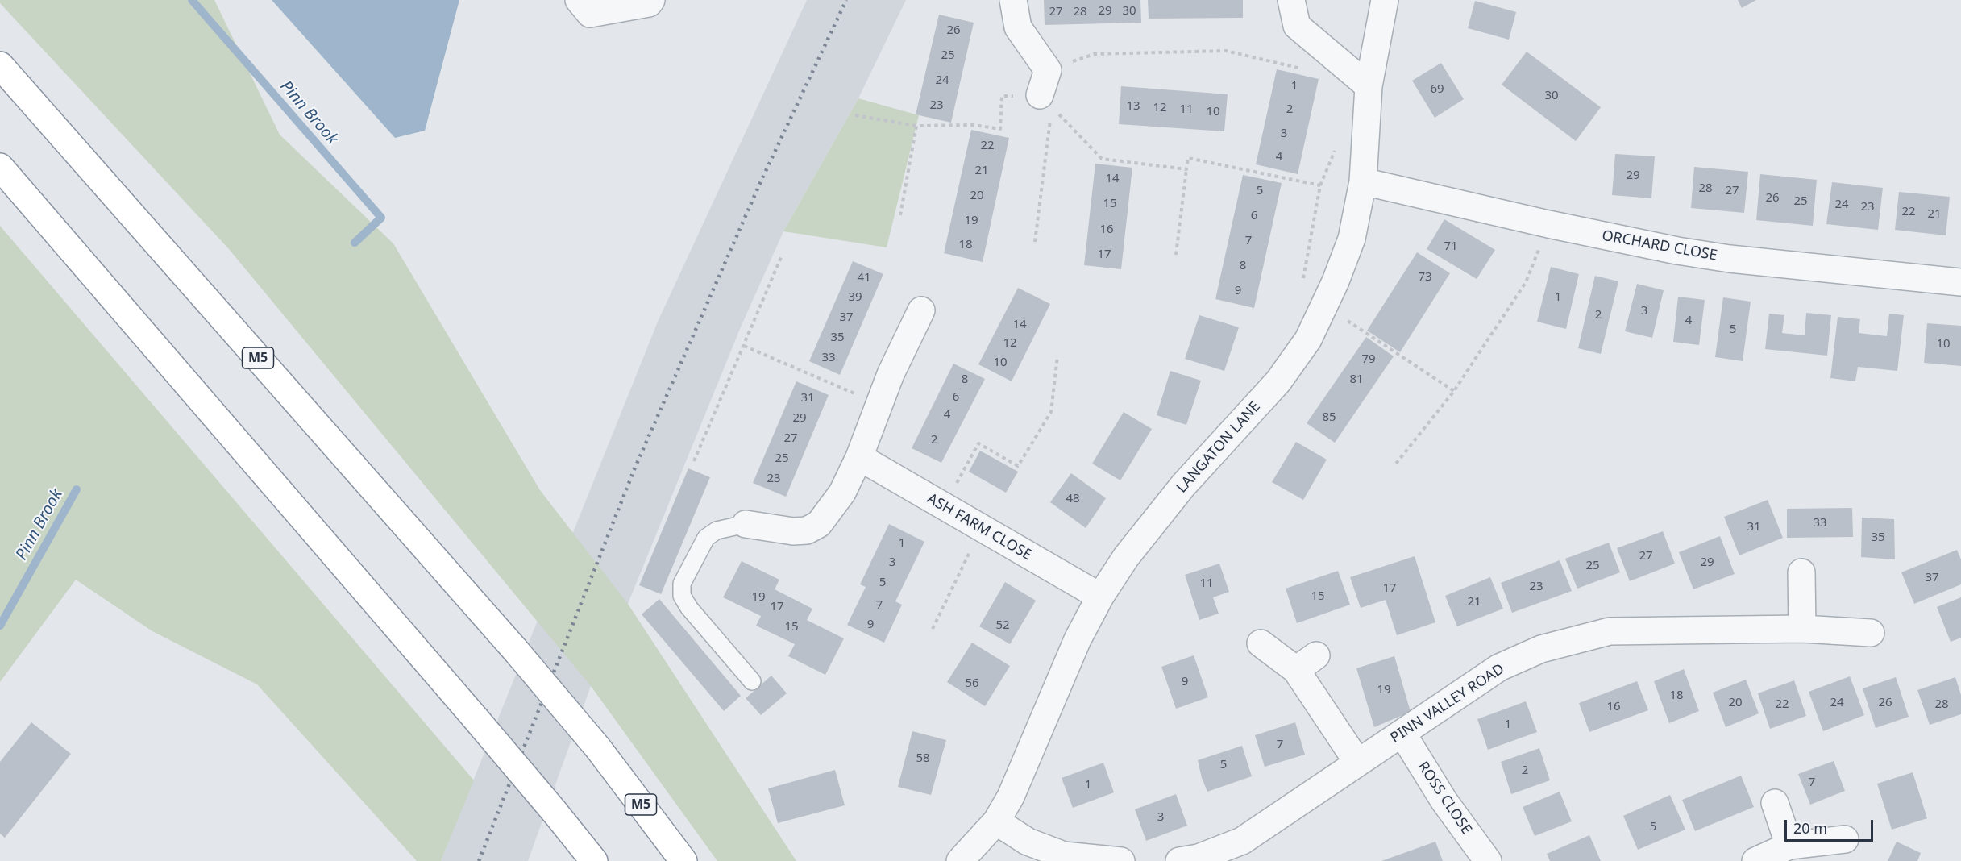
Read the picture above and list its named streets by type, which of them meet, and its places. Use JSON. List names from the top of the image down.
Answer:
{
  "streets": {
    "highway": ["M5"],
    "street": [
      "ORCHARD CLOSE",
      "LANGATON LANE",
      "ASH FARM CLOSE",
      "PINN VALLEY ROAD",
      "ROSS CLOSE"
    ]
  },
  "crossings": [
    ["ORCHARD CLOSE", "LANGATON LANE"],
    ["LANGATON LANE", "ASH FARM CLOSE"],
    ["PINN VALLEY ROAD", "ROSS CLOSE"]
  ],
  "water": ["Pinn Brook"],
  "house_numbers": [
    "29",
    "30",
    "27",
    "28",
    "26",
    "25",
    "24",
    "1",
    "69",
    "30",
    "23",
    "13",
    "12",
    "11",
    "2",
    "10",
    "3",
    "22",
    "4",
    "21",
    "29",
    "14",
    "28",
    "5",
    "27",
    "20",
    "26",
    "25",
    "15",
    "24",
    "23",
    "22",
    "21",
    "6",
    "19",
    "16",
    "7",
    "18",
    "71",
    "17",
    "8",
    "73",
    "41",
    "9",
    "39",
    "1",
    "3",
    "2",
    "37",
    "4",
    "14",
    "5",
    "35",
    "12",
    "10",
    "33",
    "79",
    "10",
    "8",
    "81",
    "6",
    "31",
    "4",
    "85",
    "29",
    "27",
    "2",
    "25",
    "23",
    "48",
    "33",
    "31",
    "35",
    "1",
    "27",
    "3",
    "29",
    "25",
    "37",
    "5",
    "11",
    "23",
    "17",
    "15",
    "19",
    "21",
    "7",
    "17",
    "9",
    "52",
    "15",
    "9",
    "56",
    "19",
    "18",
    "20",
    "24",
    "26",
    "22",
    "28",
    "16",
    "1",
    "7",
    "58",
    "5",
    "2",
    "7",
    "1",
    "3",
    "5"
  ],
  "scale_bar": "20 m"
}
